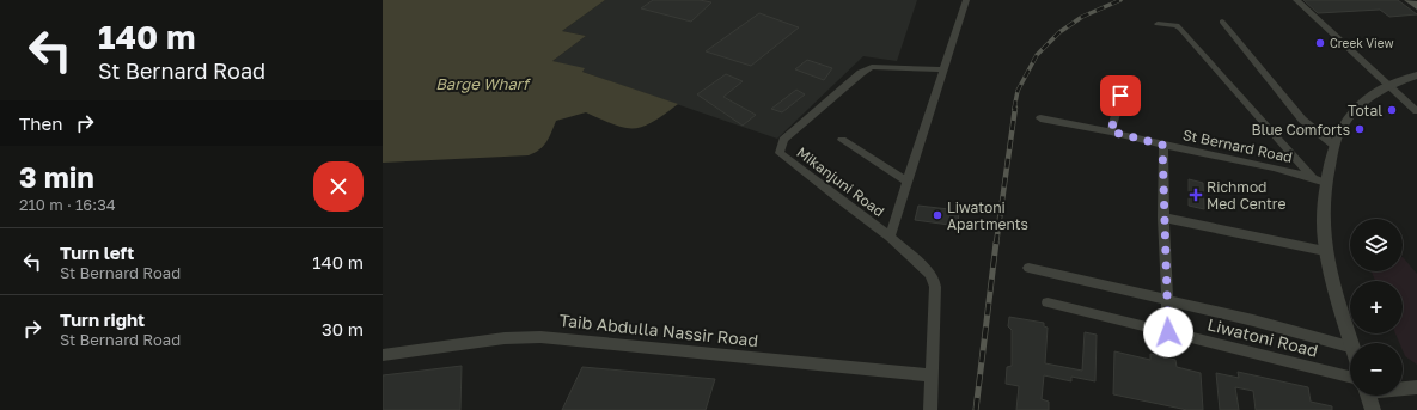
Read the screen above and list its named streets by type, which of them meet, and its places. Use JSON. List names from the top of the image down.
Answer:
{
  "streets": {
    "street": [
      "St Bernard Road",
      "Mikanjuni Road",
      "Taib Abdulla Nassir Road",
      "Liwatoni Road"
    ]
  },
  "crossings": [
    ["Mikanjuni Road", "Taib Abdulla Nassir Road"]
  ],
  "water": ["Barge Wharf"],
  "places": {
    "other": [
      "Creek View",
      "Total",
      "Blue Comforts",
      "Liwatoni Apartments"
    ],
    "health": ["Richmod Med Centre"]
  },
  "page": {
    "turn": ["140 m", "St Bernard Road"],
    "then": "Then",
    "heading": ["3 min", "210 m · 16:34"],
    "map_buttons": ["+", "−"],
    "list": [
      {
        "name": "Turn left",
        "note": "St Bernard Road",
        "value": "140 m"
      },
      {
        "name": "Turn right",
        "note": "St Bernard Road",
        "value": "30 m"
      }
    ]
  }
}
